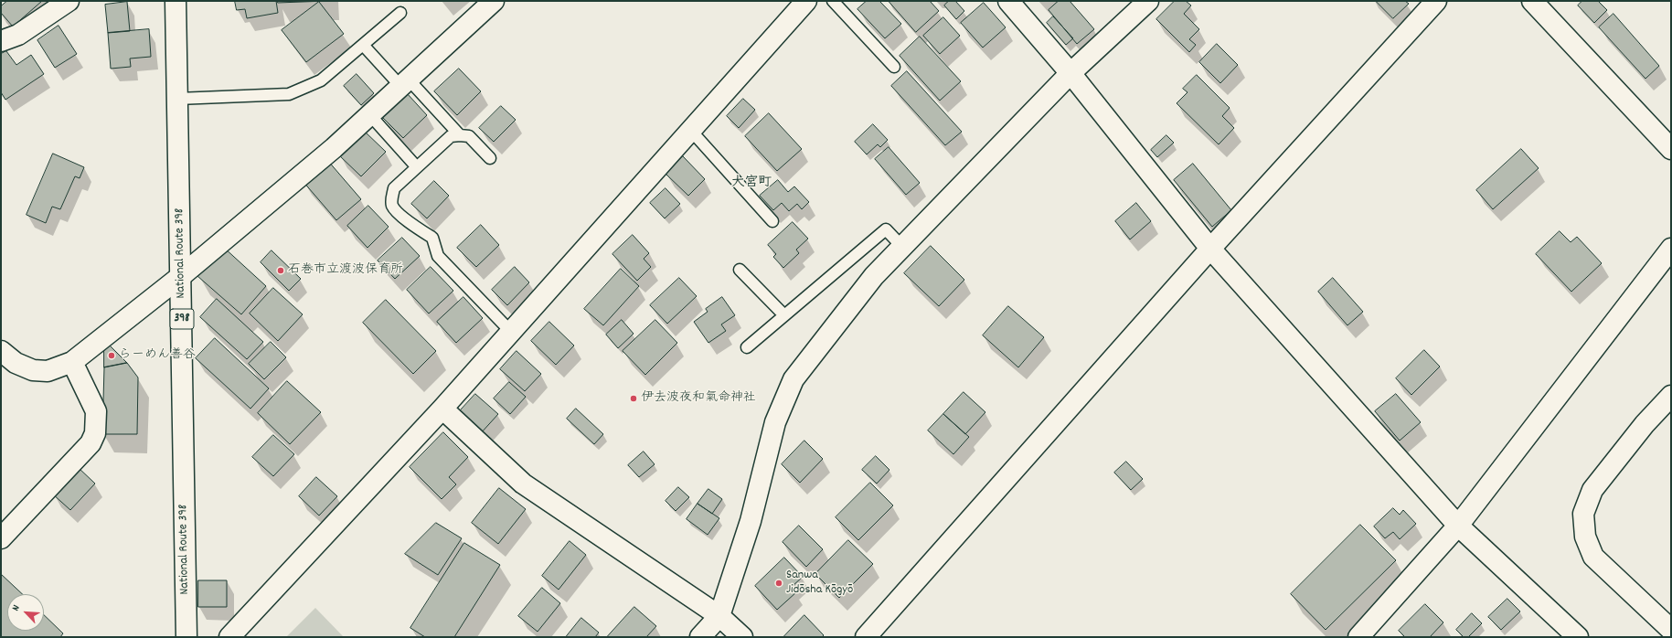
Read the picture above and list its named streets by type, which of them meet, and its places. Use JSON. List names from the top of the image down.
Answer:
{
  "streets": {
    "main road": ["National Route 398", "398"]
  },
  "districts": ["大宮町"],
  "places": [
    "石巻市立渡波保育所",
    "らーめん善谷",
    "伊去波夜和氣命神社",
    "Sanwa Jidōsha Kōgyō"
  ],
  "north": "top left"
}
